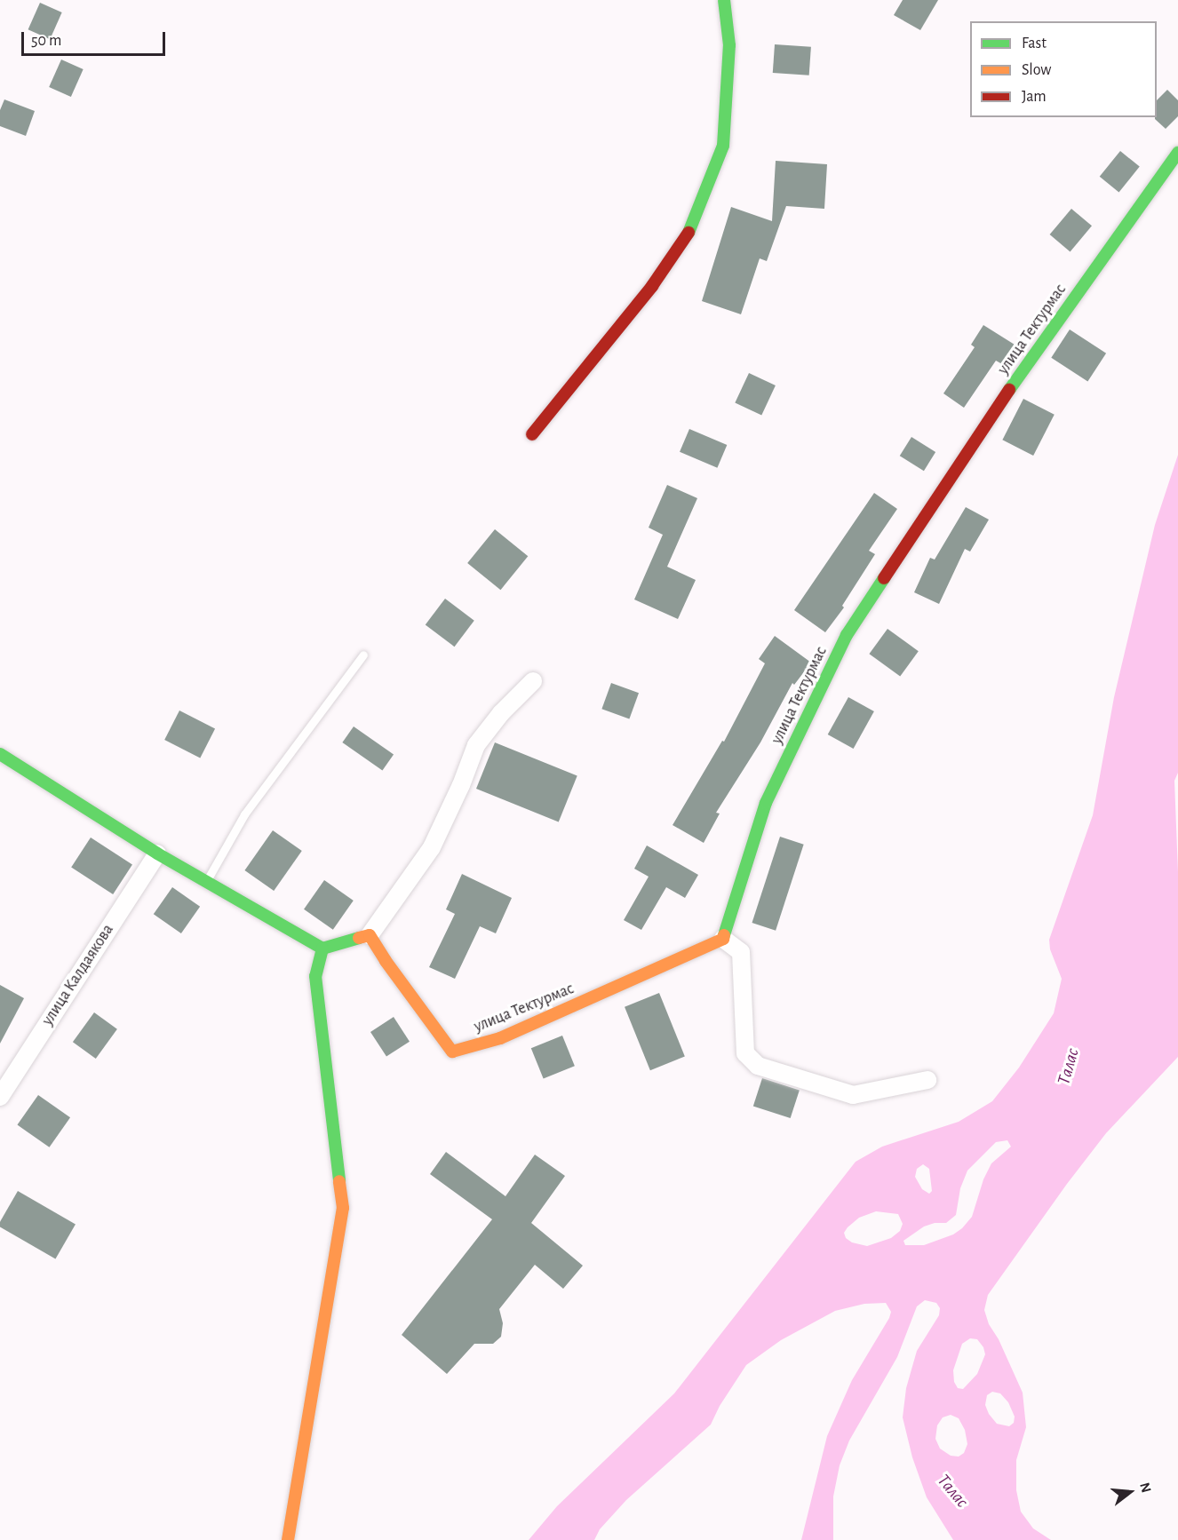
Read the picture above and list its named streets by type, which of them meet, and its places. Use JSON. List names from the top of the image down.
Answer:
{
  "streets": {
    "street": ["улица Тектурмас", "улица Калдаякова"]
  },
  "water": ["Талас"],
  "legend": ["Fast", "Slow", "Jam"],
  "scale_bar": "50 m",
  "north": "right"
}
